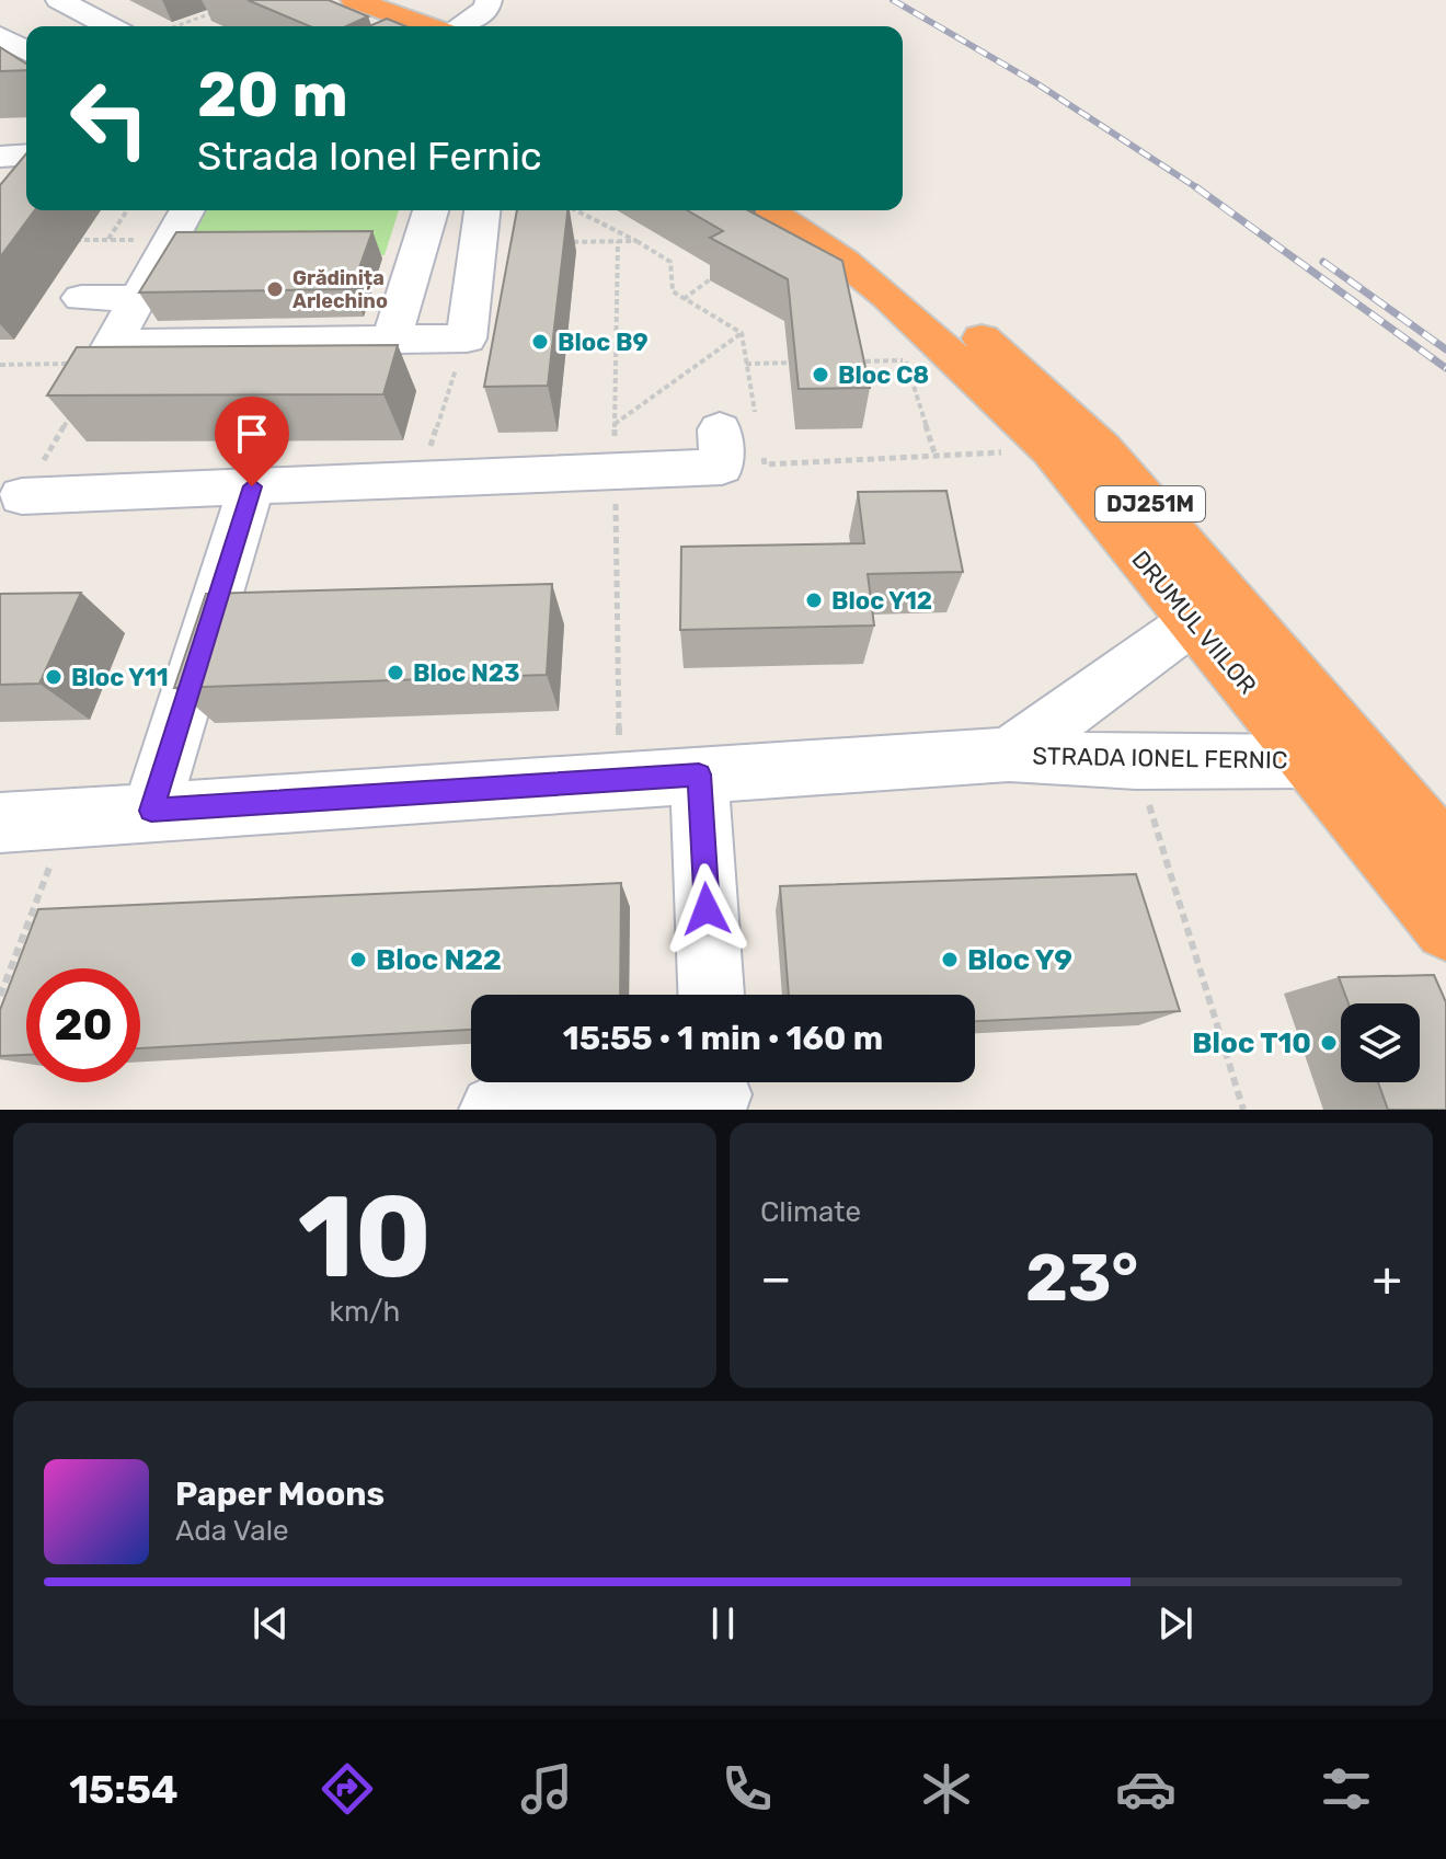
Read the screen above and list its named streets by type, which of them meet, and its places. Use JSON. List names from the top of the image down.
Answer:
{
  "streets": {
    "highway": ["DJ251M", "DRUMUL VIILOR"],
    "street": ["STRADA IONEL FERNIC"]
  },
  "crossings": [
    ["DRUMUL VIILOR", "STRADA IONEL FERNIC"]
  ],
  "places": [
    "Grădinița Arlechino",
    "Bloc B9",
    "Bloc C8",
    "Bloc Y12",
    "Bloc N23",
    "Bloc Y11",
    "Bloc N22",
    "Bloc Y9",
    "Bloc T10"
  ],
  "page": {
    "turn": ["20 m", "Strada Ionel Fernic"],
    "limit": "20",
    "trip": "15:55 · 1 min · 160 m",
    "tile": [
      ["10", "km/h"],
      "Climate"
    ],
    "heat": ["−", "23°", "+"],
    "song": ["Paper Moons", "Ada Vale"],
    "tabs": "15:54"
  }
}
